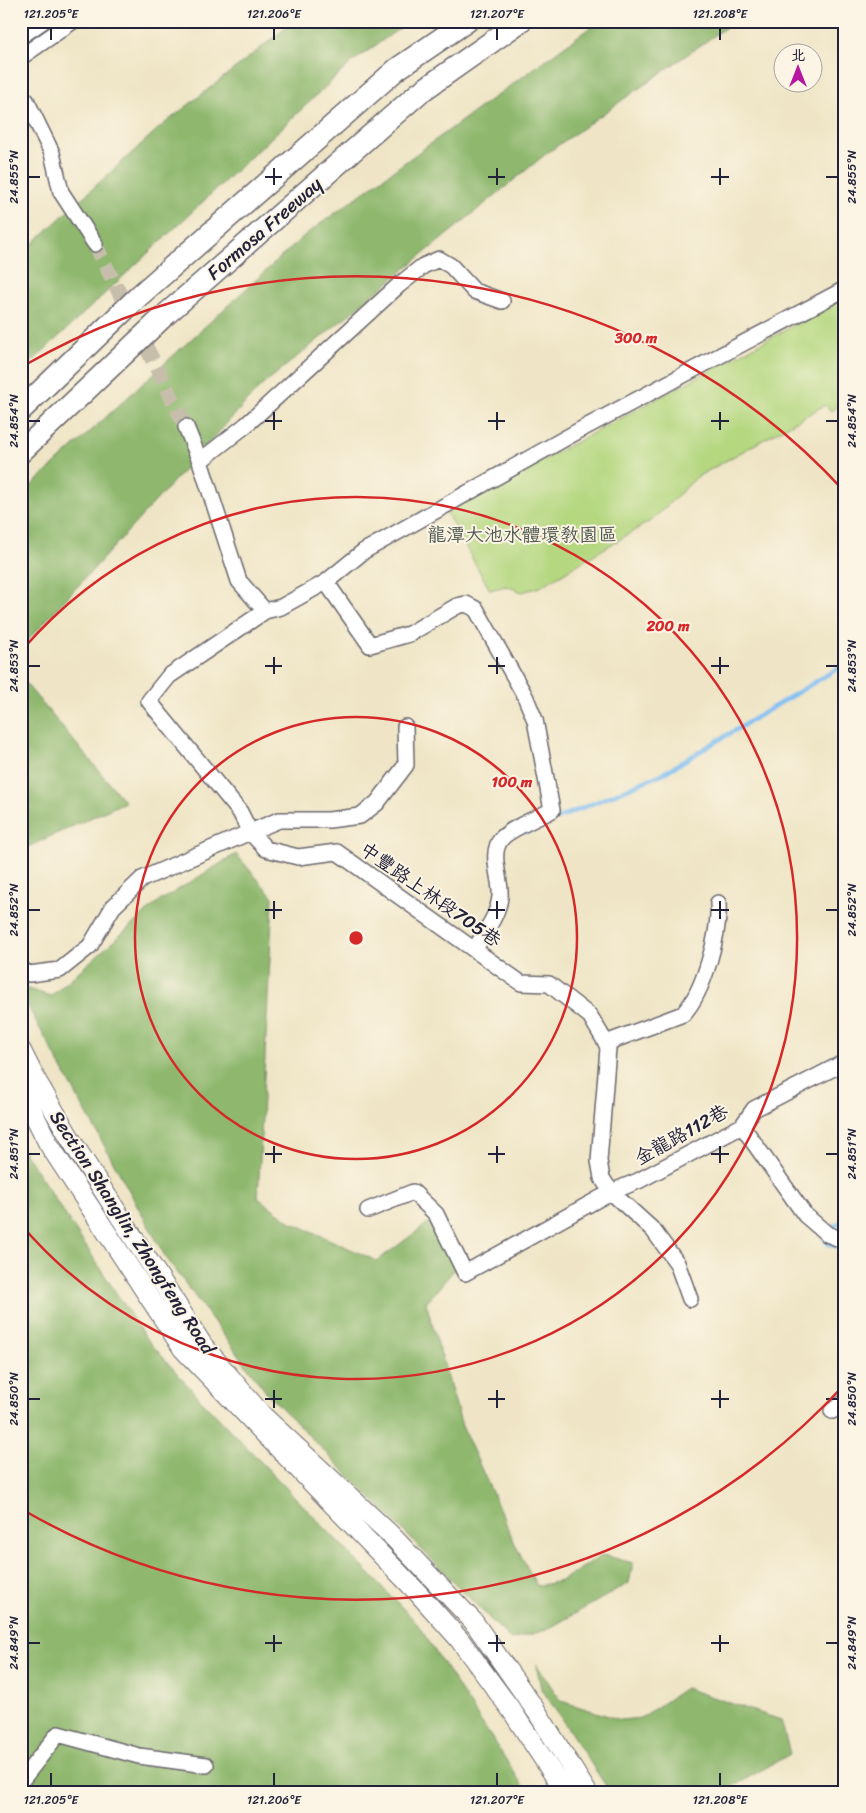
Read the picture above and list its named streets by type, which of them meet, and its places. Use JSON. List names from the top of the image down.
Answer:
{
  "streets": {
    "highway": ["Formosa Freeway"],
    "main road": ["Section Shanglin, Zhongfeng Road"],
    "street": ["中豐路上林段705巷", "金龍路112巷"]
  },
  "crossings": [
    ["中豐路上林段705巷", "金龍路112巷"]
  ],
  "parks": ["龍潭大池水體環教園區"],
  "north": "top",
  "coordinates": [
    "121.205°E",
    "121.206°E",
    "121.207°E",
    "121.208°E",
    "24.855°N",
    "24.854°N",
    "24.853°N",
    "24.852°N",
    "24.851°N",
    "24.850°N",
    "24.849°N"
  ],
  "rings": ["300 m", "200 m", "100 m"]
}
